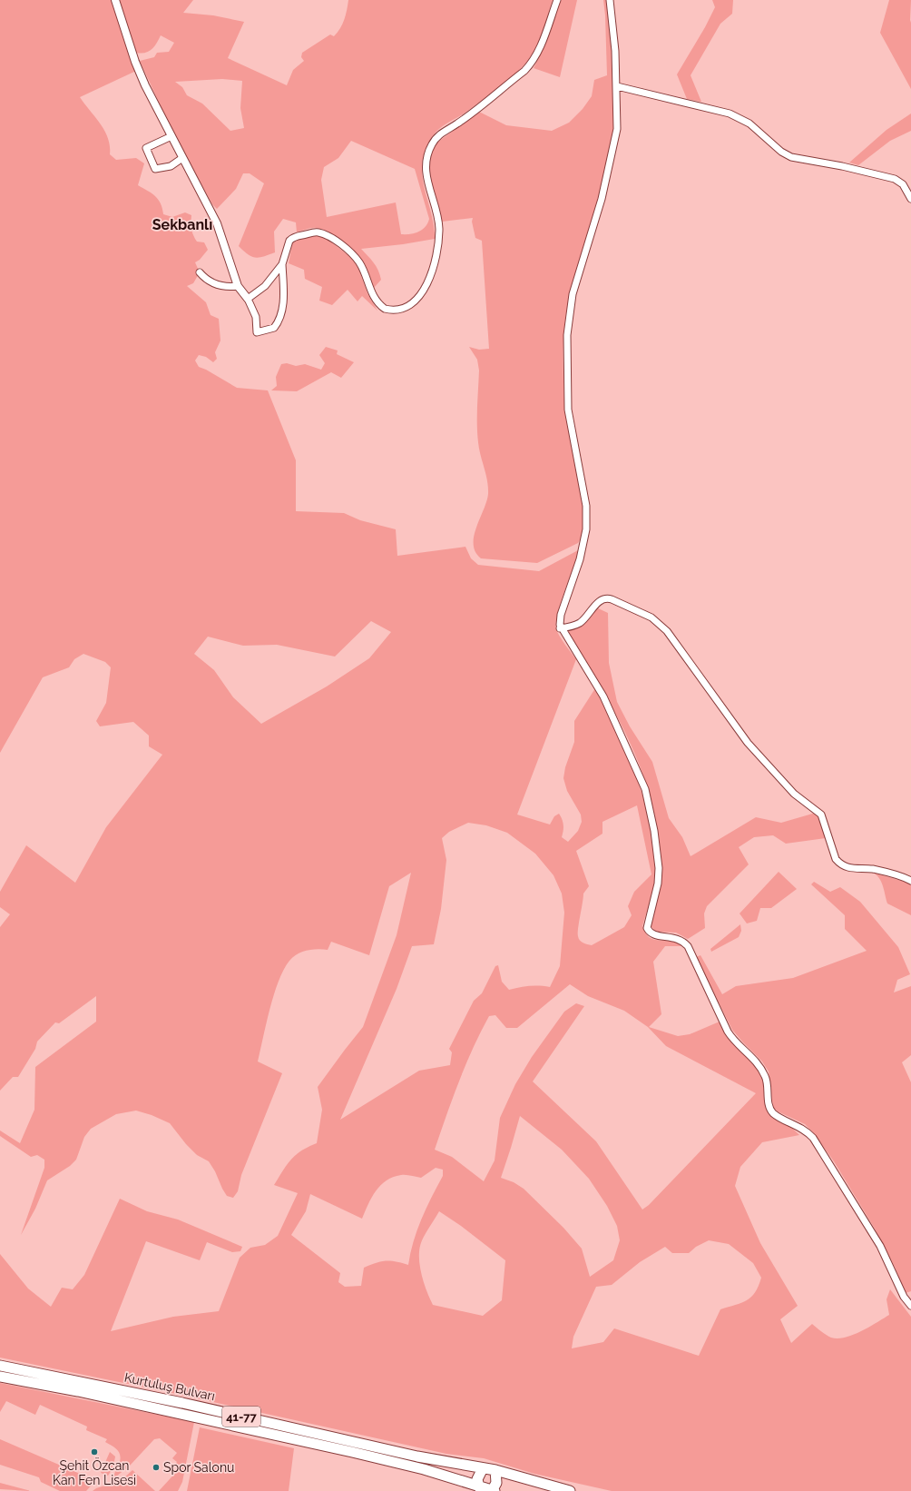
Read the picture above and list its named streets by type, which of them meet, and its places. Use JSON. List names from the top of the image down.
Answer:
{
  "streets": {
    "highway": ["Kurtuluş Bulvarı", "41-77"]
  },
  "districts": ["Sekbanlı"],
  "places": ["Şehit Özcan Kan Fen Lisesi", "Spor Salonu"]
}
